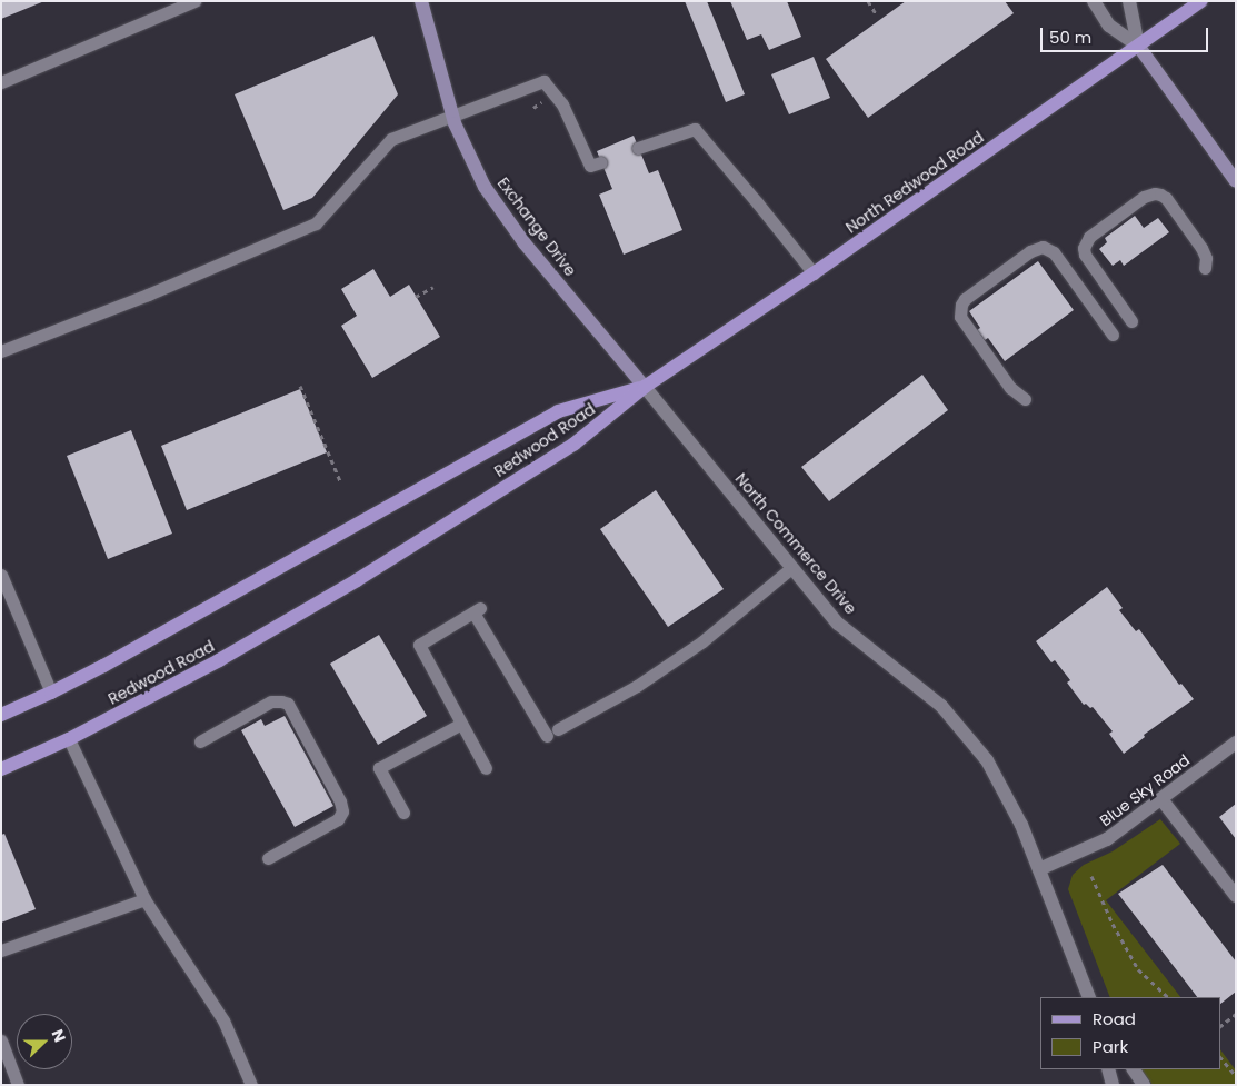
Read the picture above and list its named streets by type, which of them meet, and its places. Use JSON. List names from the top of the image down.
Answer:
{
  "streets": {
    "main road": ["North Redwood Road", "Redwood Road"],
    "street": ["Exchange Drive", "North Commerce Drive", "Blue Sky Road"]
  },
  "crossings": [
    ["North Redwood Road", "Exchange Drive"],
    ["North Redwood Road", "Redwood Road"],
    ["North Redwood Road", "North Commerce Drive"],
    ["Exchange Drive", "Redwood Road"],
    ["Exchange Drive", "North Commerce Drive"],
    ["Redwood Road", "North Commerce Drive"],
    ["North Commerce Drive", "Blue Sky Road"]
  ],
  "legend": ["Road", "Park"],
  "scale_bar": "50 m",
  "north": "right"
}
